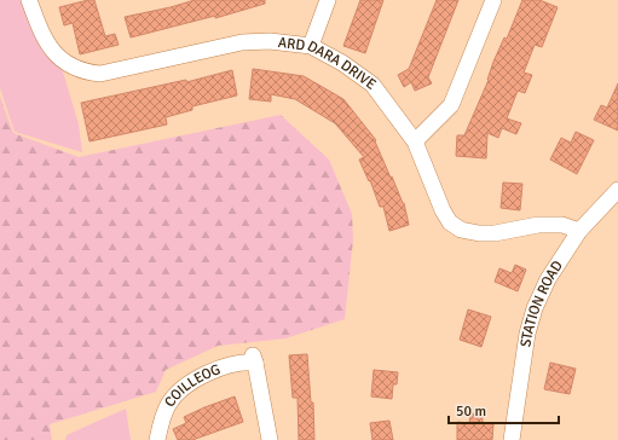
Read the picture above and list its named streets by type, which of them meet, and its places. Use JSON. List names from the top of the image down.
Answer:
{
  "streets": {
    "street": ["ARD DARA DRIVE", "STATION ROAD", "COILLEOG"]
  },
  "crossings": [
    ["ARD DARA DRIVE", "STATION ROAD"]
  ],
  "scale_bar": "50 m"
}
